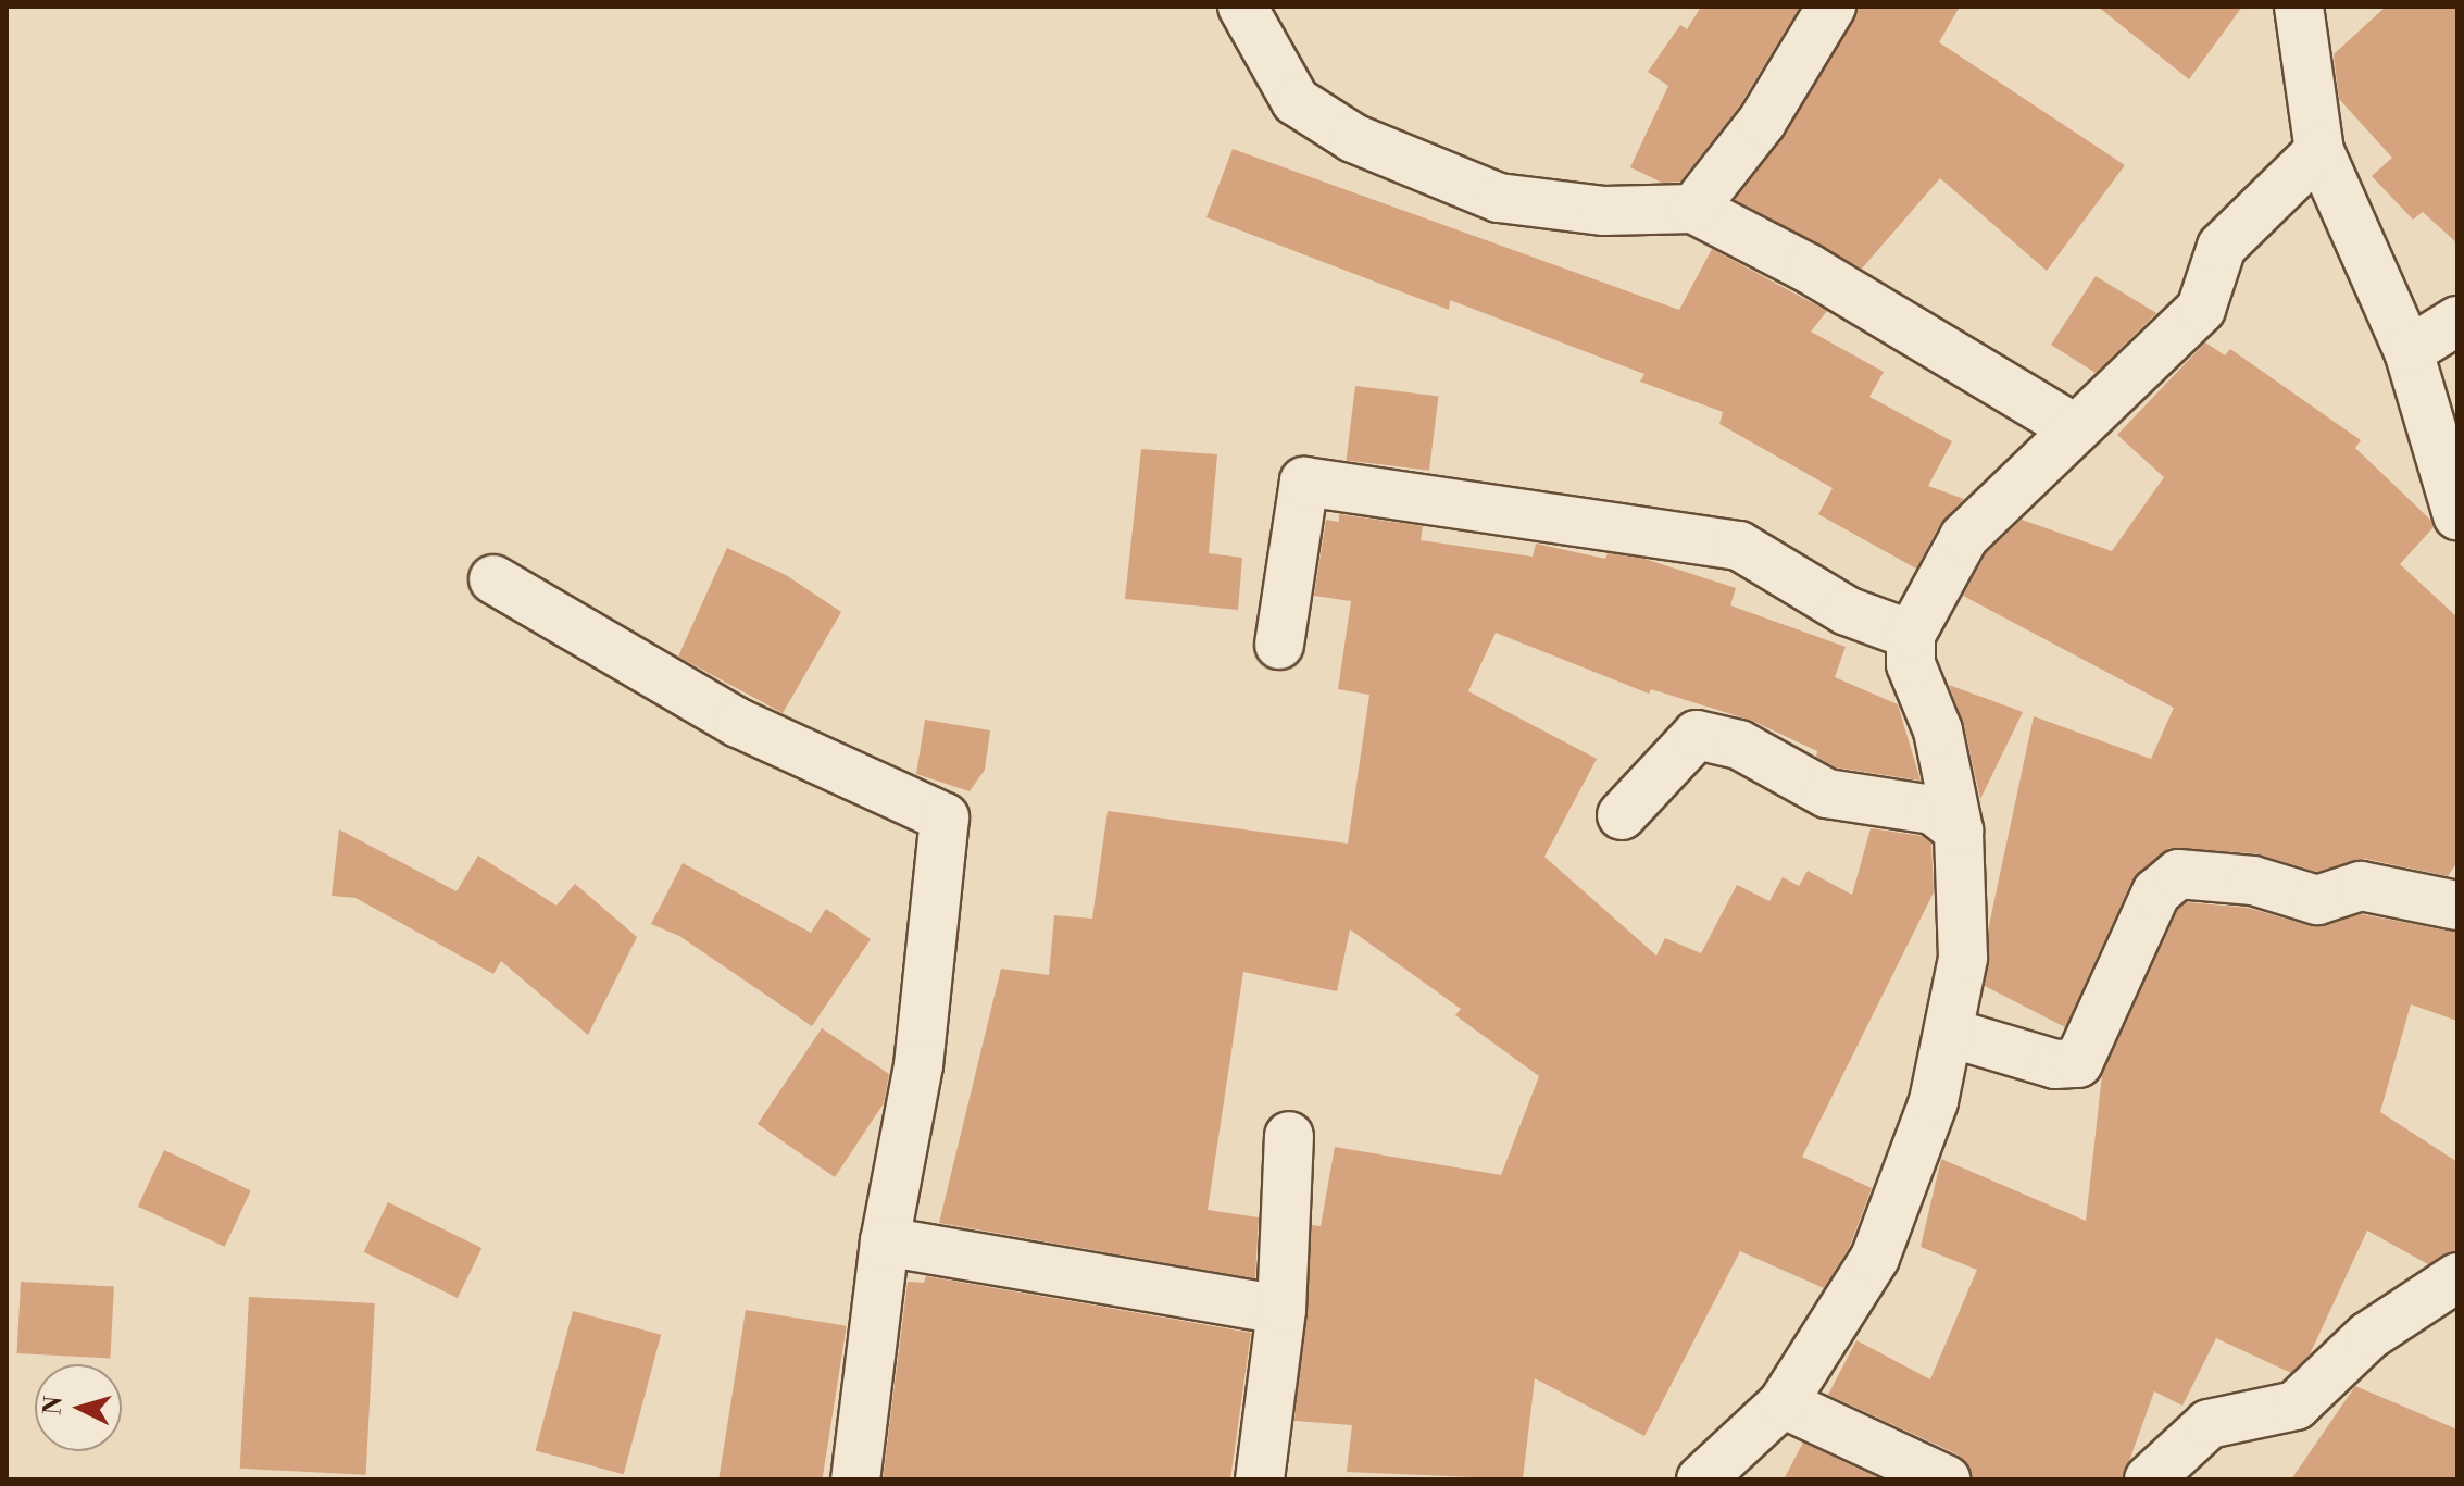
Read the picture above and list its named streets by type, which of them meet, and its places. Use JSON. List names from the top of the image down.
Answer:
{
  "north": "left"
}
